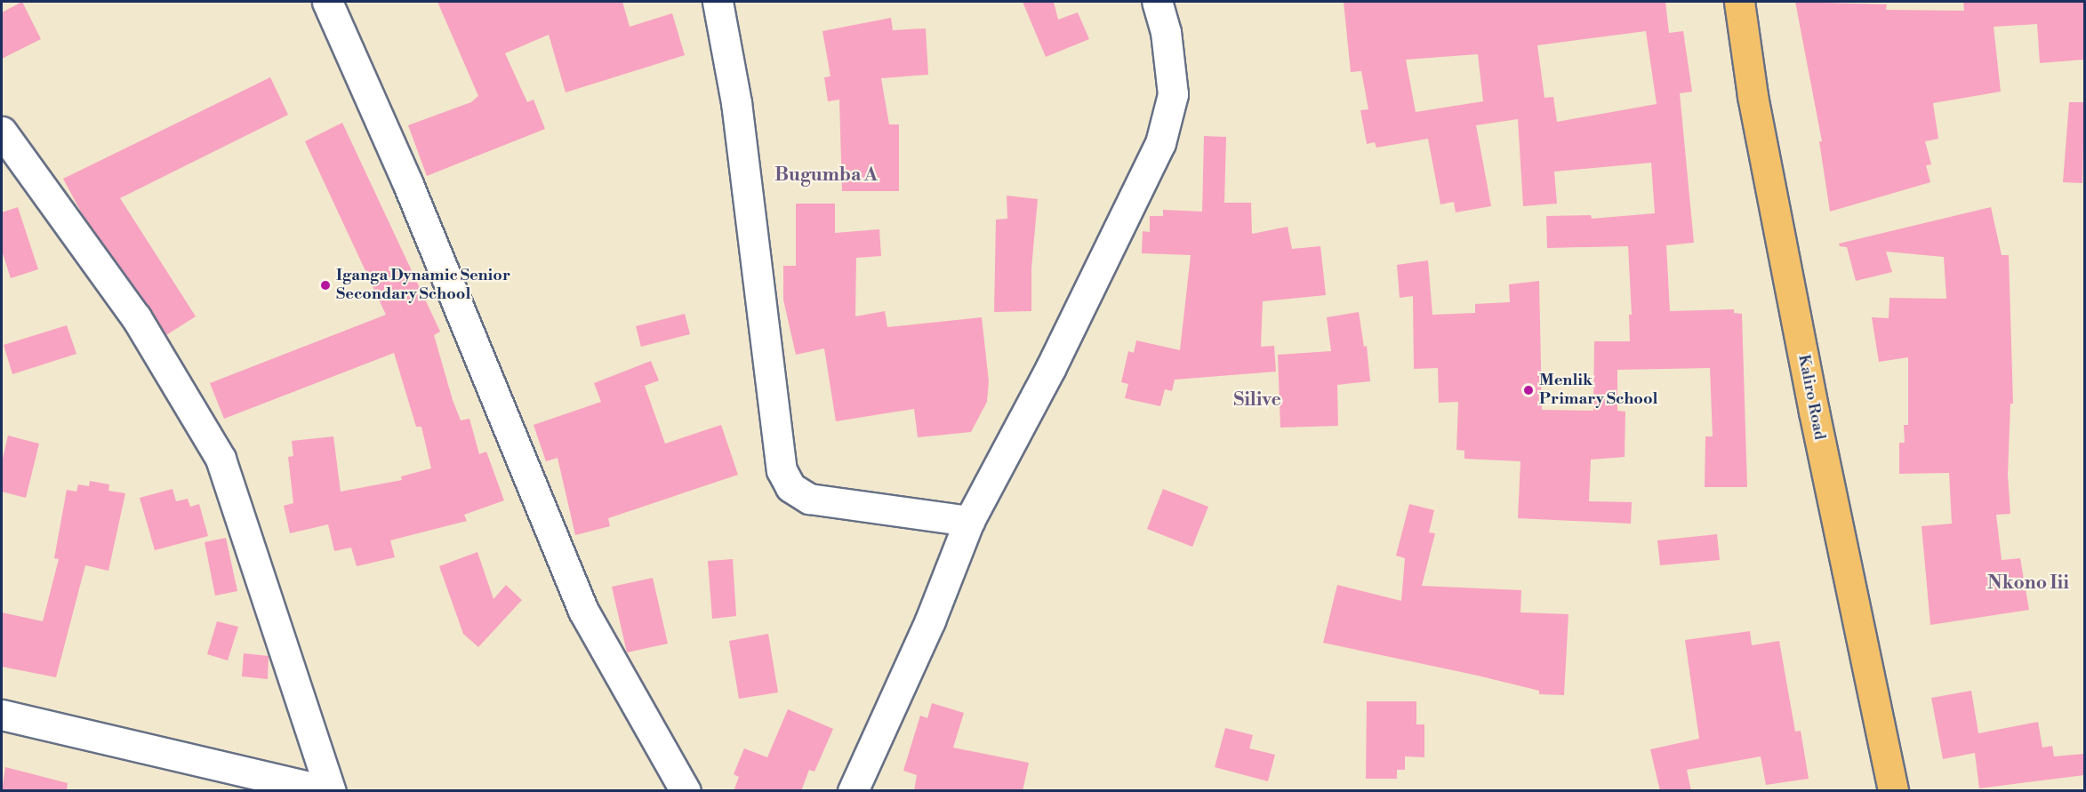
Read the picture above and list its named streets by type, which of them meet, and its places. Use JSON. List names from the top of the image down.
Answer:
{
  "streets": {
    "main road": ["Kaliro Road"]
  },
  "districts": ["Bugumba A", "Silive", "Nkono Iii"],
  "places": ["Iganga Dynamic Senior Secondary School", "Menlik Primary School"]
}
